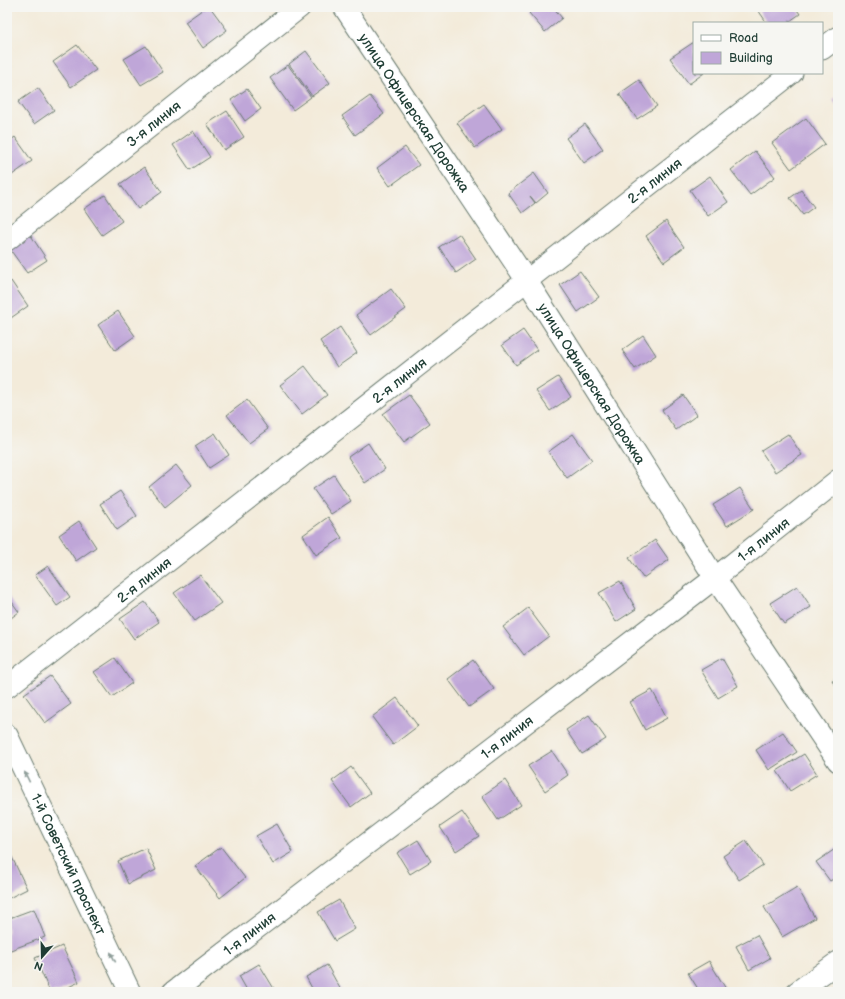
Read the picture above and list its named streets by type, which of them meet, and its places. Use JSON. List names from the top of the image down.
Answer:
{
  "streets": {
    "street": [
      "улица Офицерская Дорожка",
      "3-я линия",
      "2-я линия",
      "1-я линия",
      "1-й Советский проспект"
    ]
  },
  "crossings": [
    ["улица Офицерская Дорожка", "2-я линия"],
    ["улица Офицерская Дорожка", "1-я линия"]
  ],
  "one_way": ["1-й Советский проспект"],
  "legend": ["Road", "Building"],
  "north": "bottom"
}
